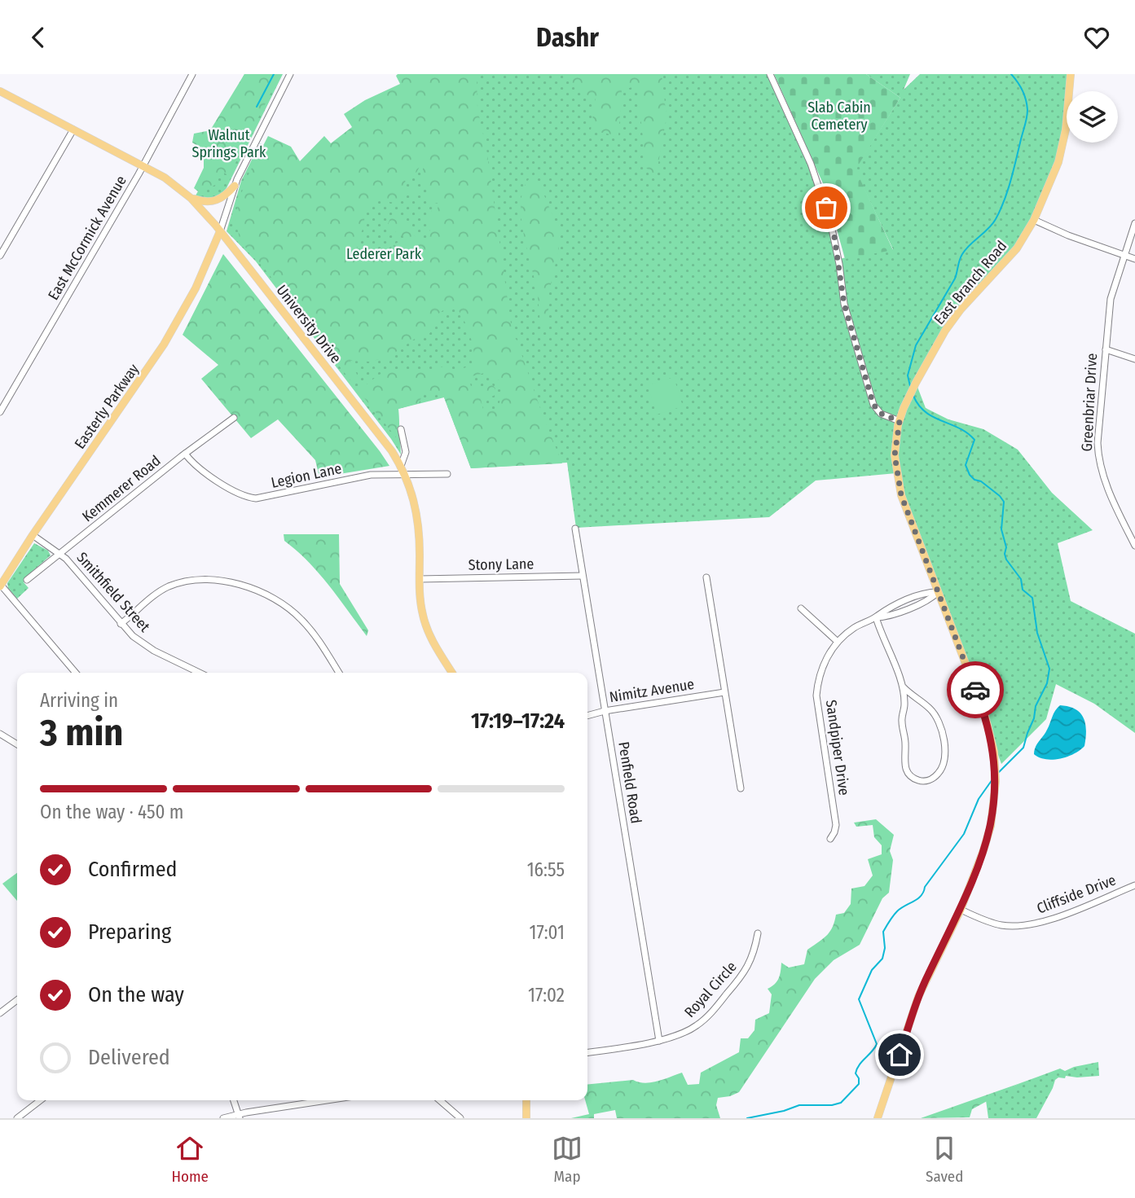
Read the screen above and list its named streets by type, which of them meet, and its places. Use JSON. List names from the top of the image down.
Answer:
{
  "streets": {
    "main road": ["East Branch Road", "University Drive", "Easterly Parkway"],
    "street": [
      "East McCormick Avenue",
      "Greenbriar Drive",
      "Legion Lane",
      "Kemmerer Road",
      "Stony Lane",
      "Smithfield Street",
      "Nimitz Avenue",
      "Sandpiper Drive",
      "Penfield Road",
      "Cliffside Drive",
      "Royal Circle"
    ]
  },
  "crossings": [
    ["East McCormick Avenue", "University Drive"],
    ["East Branch Road", "Sandpiper Drive"],
    ["East Branch Road", "Cliffside Drive"],
    ["University Drive", "Easterly Parkway"],
    ["University Drive", "Legion Lane"],
    ["University Drive", "Stony Lane"],
    ["Easterly Parkway", "Smithfield Street"],
    ["Legion Lane", "Kemmerer Road"],
    ["Kemmerer Road", "Smithfield Street"],
    ["Stony Lane", "Penfield Road"],
    ["Nimitz Avenue", "Penfield Road"],
    ["Penfield Road", "Royal Circle"]
  ],
  "parks": ["Slab Cabin Cemetery", "Walnut Springs Park", "Lederer Park"],
  "page": {
    "header": "Dashr",
    "heading": ["3 min", "Arriving in", "17:19–17:24"],
    "bar": "On the way · 450 m",
    "list": [
      ["Confirmed", "16:55"],
      ["Preparing", "17:01"],
      ["On the way", "17:02"],
      "Delivered"
    ],
    "tabs": ["Home", "Map", "Saved"]
  }
}
